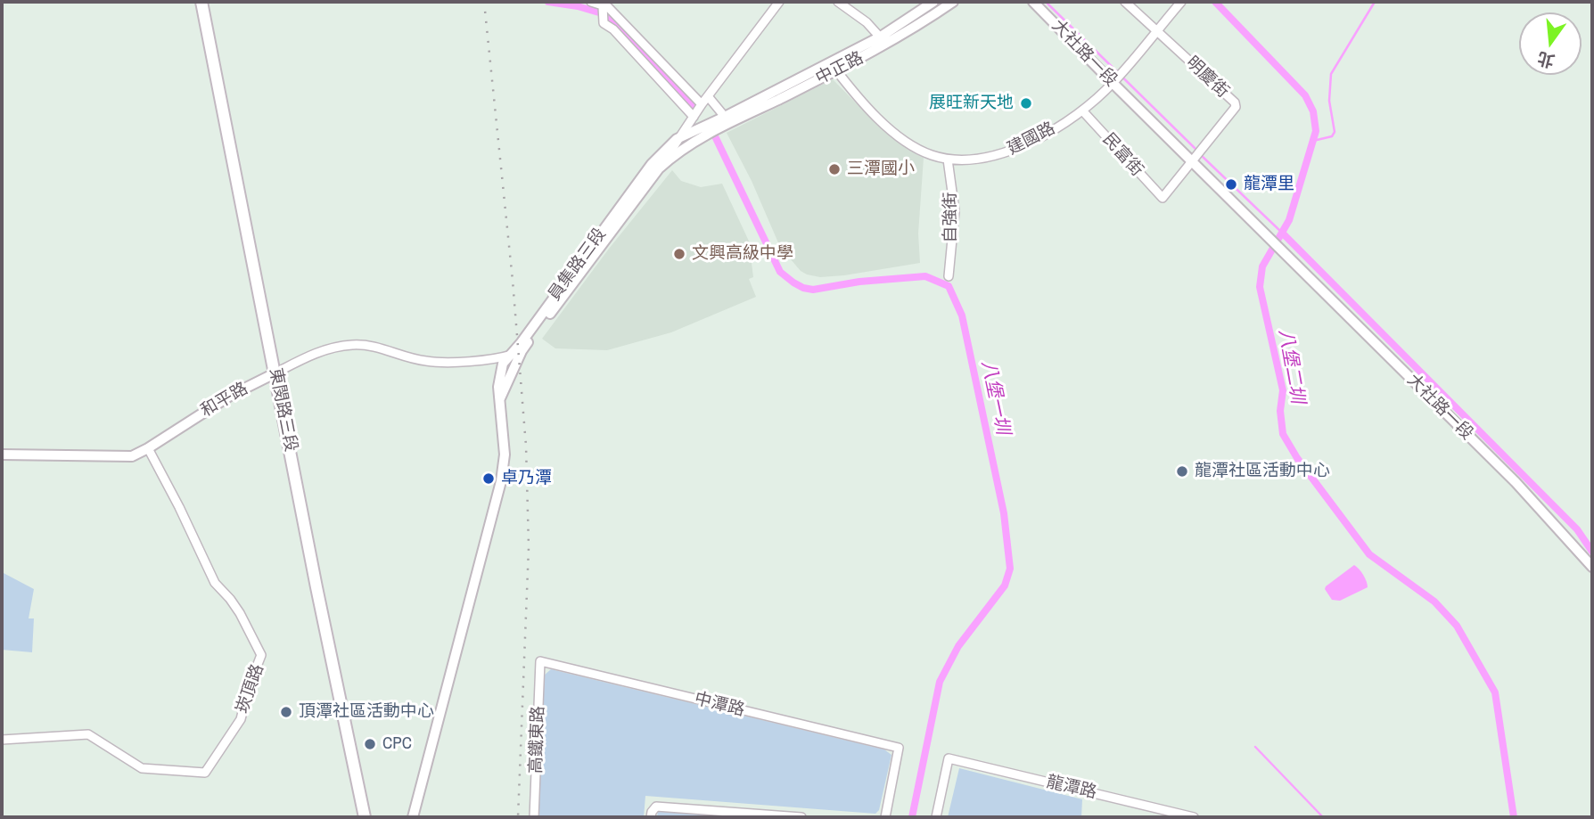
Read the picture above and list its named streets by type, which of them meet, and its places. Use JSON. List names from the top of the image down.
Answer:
{
  "streets": {
    "main road": ["東閔路三段"],
    "street": [
      "大社路一段",
      "中正路",
      "明慶街",
      "建國路",
      "民富街",
      "自強街",
      "員集路三段",
      "和平路",
      "崁頂路",
      "中潭路",
      "高鐵東路",
      "龍潭路"
    ]
  },
  "crossings": [
    ["大社路一段", "明慶街"],
    ["大社路一段", "建國路"],
    ["大社路一段", "民富街"],
    ["中正路", "建國路"],
    ["明慶街", "建國路"],
    ["明慶街", "民富街"],
    ["建國路", "民富街"],
    ["建國路", "自強街"],
    ["員集路三段", "和平路"],
    ["和平路", "東閔路三段"],
    ["和平路", "崁頂路"],
    ["中潭路", "高鐵東路"]
  ],
  "water": ["八堡二圳", "八堡一圳"],
  "places": [
    "展旺新天地",
    "三潭國小",
    "龍潭里",
    "文興高級中學",
    "龍潭社區活動中心",
    "卓乃潭",
    "頂潭社區活動中心",
    "CPC"
  ],
  "north": "bottom"
}
